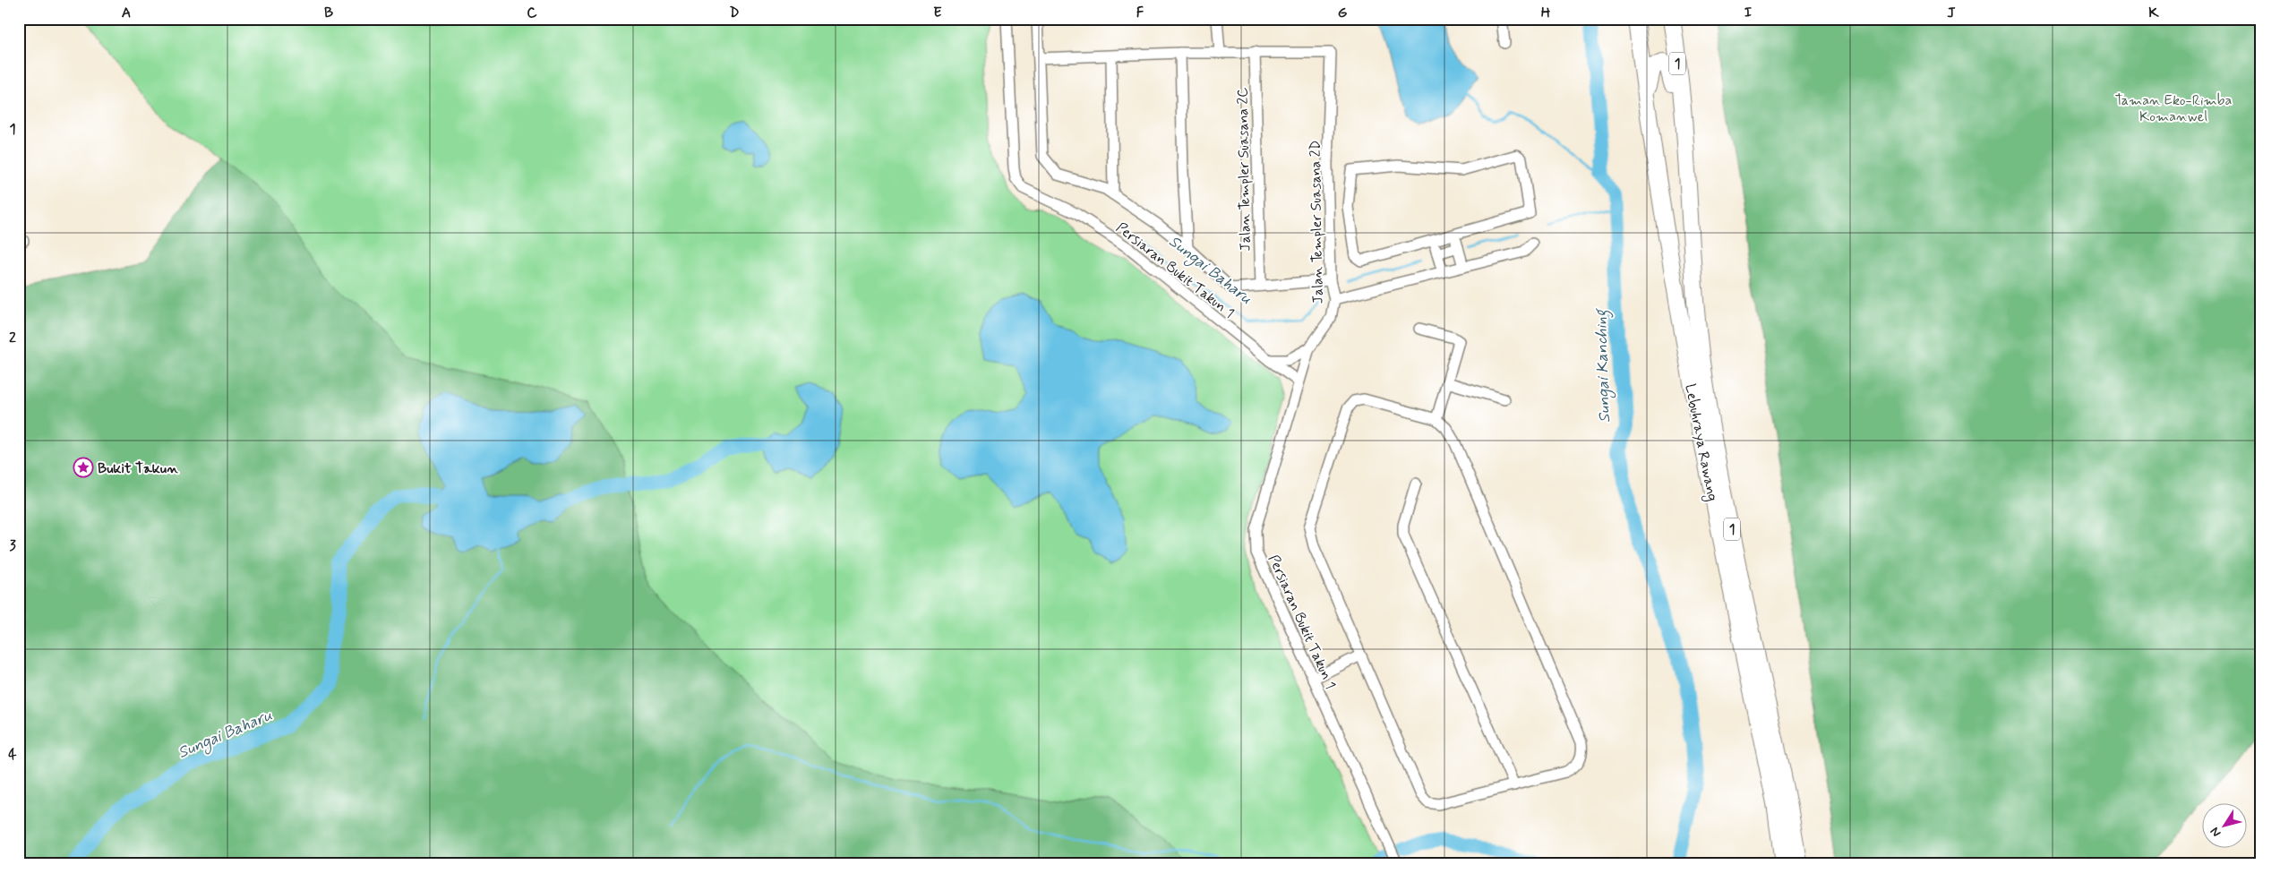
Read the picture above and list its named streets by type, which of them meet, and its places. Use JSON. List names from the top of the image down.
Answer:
{
  "streets": {
    "highway": ["1", "Lebuhraya Rawang"],
    "street": ["Jalan Templer Suasana 2C", "Jalan Templer Suasana 2D", "Persiaran Bukit Takun 1"]
  },
  "crossings": [
    ["Jalan Templer Suasana 2C", "Jalan Templer Suasana 2D"],
    ["Jalan Templer Suasana 2D", "Persiaran Bukit Takun 1"]
  ],
  "water": ["Sungai Baharu", "Sungai Kanching"],
  "parks": ["Taman Eko-Rimba Komanwel"],
  "places": {
    "place": ["Bukit Takun"]
  },
  "north": "bottom left",
  "grid": {
    "columns": [
      "A",
      "B",
      "C",
      "D",
      "E",
      "F",
      "G",
      "H",
      "I",
      "J",
      "K"
    ],
    "rows": [
      "1",
      "2",
      "3",
      "4"
    ]
  }
}
